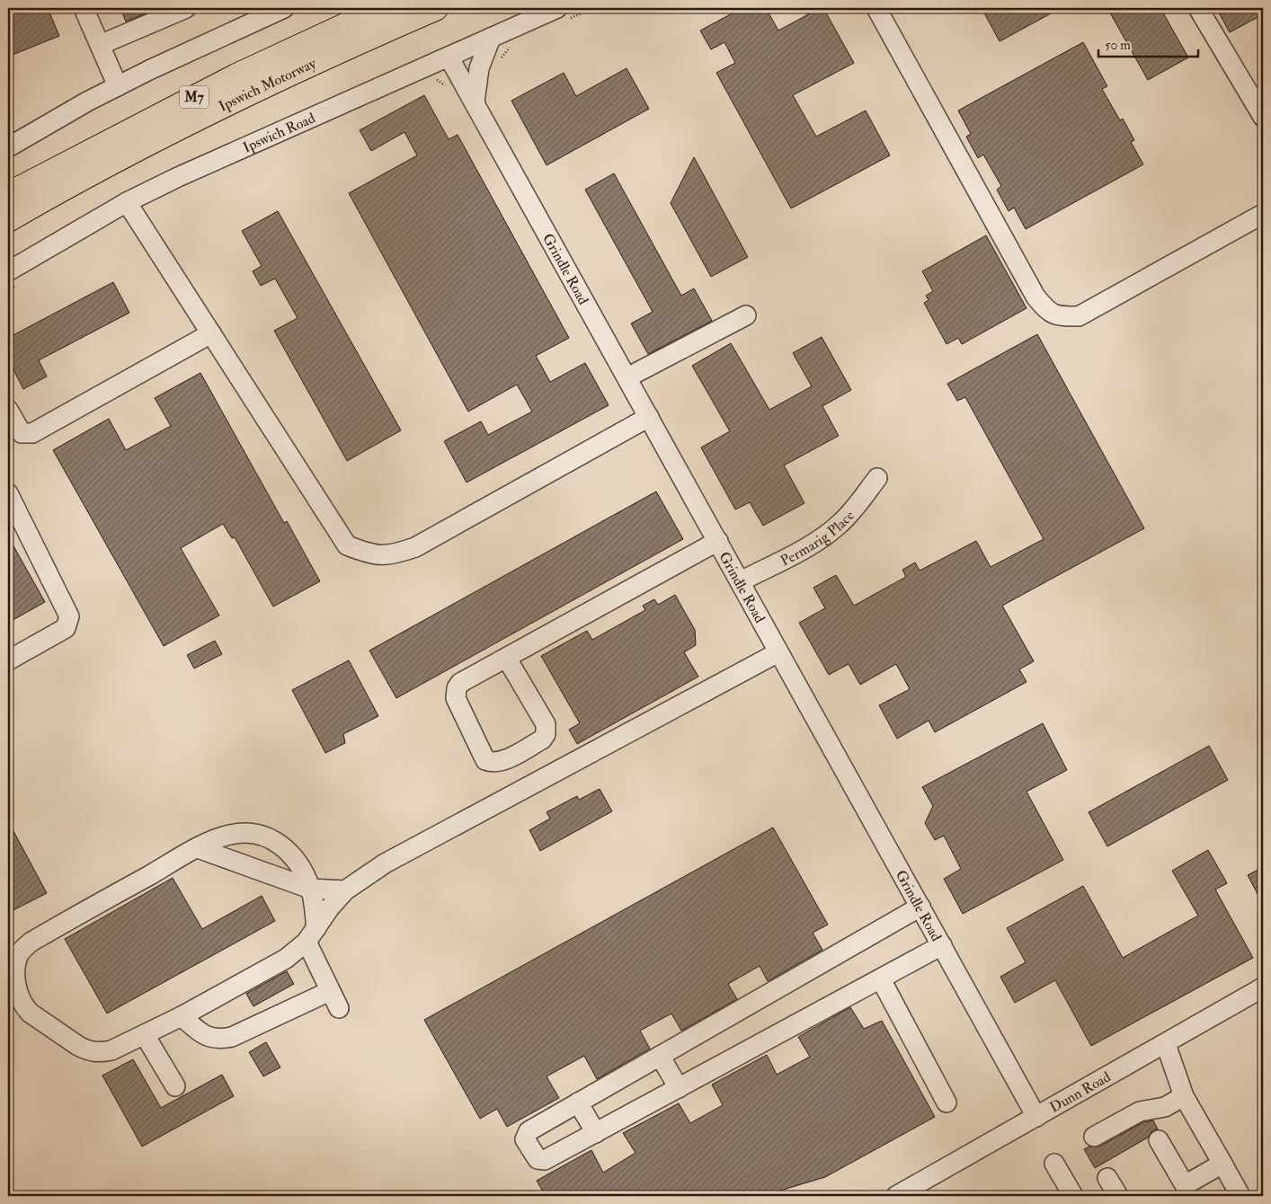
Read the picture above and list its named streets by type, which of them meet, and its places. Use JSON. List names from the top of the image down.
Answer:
{
  "streets": {
    "highway": ["Ipswich Motorway", "M7"],
    "street": [
      "Ipswich Road",
      "Grindle Road",
      "Permarig Place",
      "Dunn Road"
    ]
  },
  "crossings": [
    ["Ipswich Road", "Grindle Road"],
    ["Grindle Road", "Permarig Place"],
    ["Grindle Road", "Dunn Road"]
  ],
  "scale_bar": "50 m"
}
